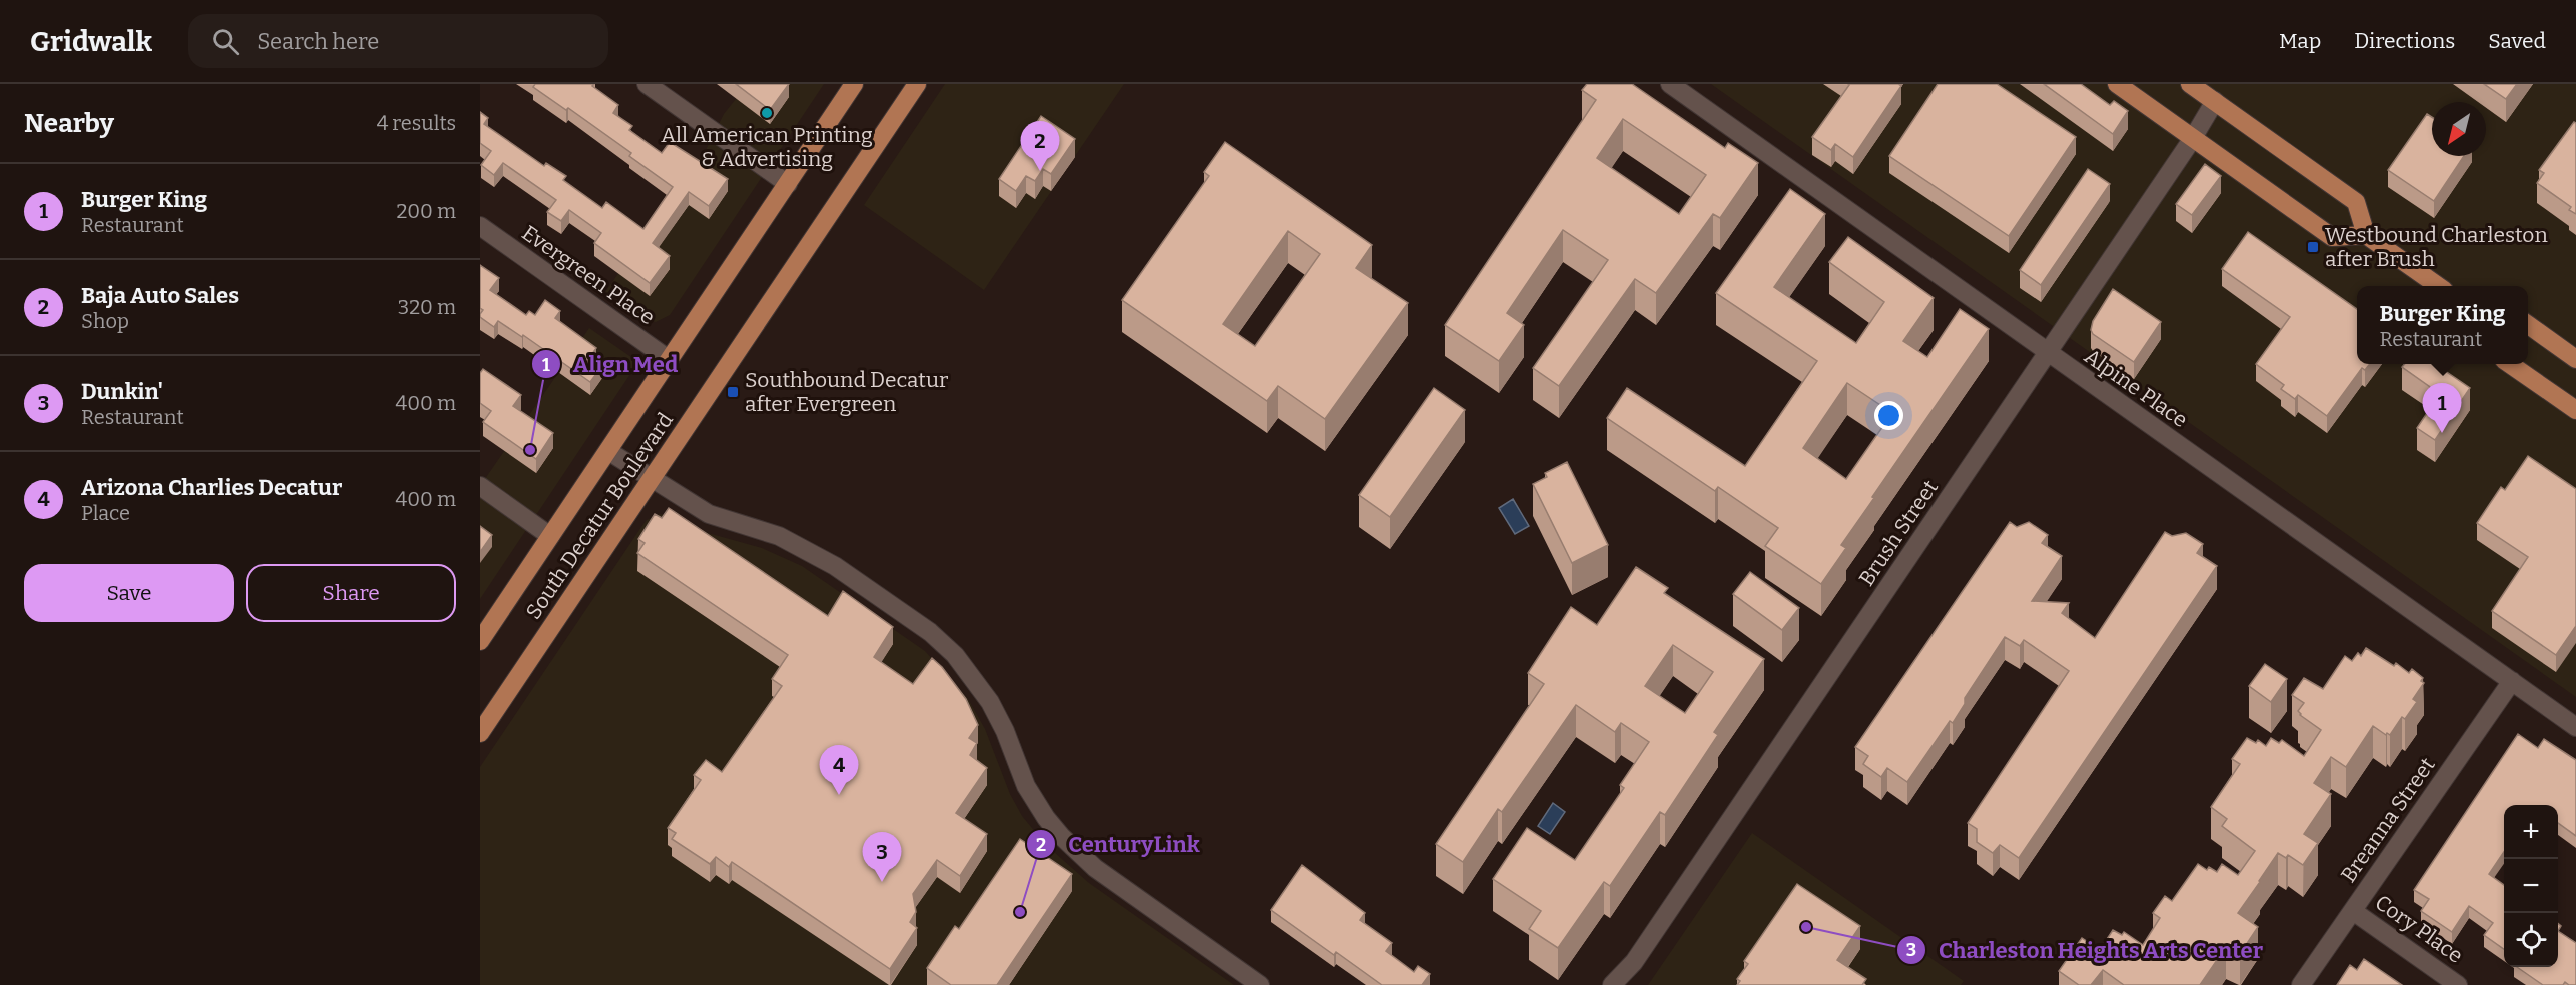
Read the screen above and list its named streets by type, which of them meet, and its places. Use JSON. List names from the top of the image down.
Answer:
{
  "streets": {
    "main road": ["South Decatur Boulevard"],
    "street": [
      "Evergreen Place",
      "Alpine Place",
      "Brush Street",
      "Breanna Street",
      "Cory Place"
    ]
  },
  "crossings": [
    ["Evergreen Place", "South Decatur Boulevard"],
    ["Alpine Place", "Brush Street"],
    ["Alpine Place", "Breanna Street"],
    ["Breanna Street", "Cory Place"]
  ],
  "places": {
    "other": [
      "All American Printing & Advertising",
      "Align Med",
      "CenturyLink",
      "Charleston Heights Arts Center"
    ],
    "transit": ["Westbound Charleston after Brush", "Southbound Decatur after Evergreen"]
  },
  "north": "bottom left",
  "page": {
    "header": "Gridwalk",
    "search": "Search here",
    "nav": ["Map", "Directions", "Saved"],
    "heading": ["Nearby", "4 results"],
    "pins": [
      "2",
      "1",
      "4",
      "3"
    ],
    "list": [
      {
        "mark": "1",
        "name": "Burger King",
        "note": "Restaurant",
        "value": "200 m"
      },
      {
        "mark": "2",
        "name": "Baja Auto Sales",
        "note": "Shop",
        "value": "320 m"
      },
      {
        "mark": "3",
        "name": "Dunkin'",
        "note": "Restaurant",
        "value": "400 m"
      },
      {
        "mark": "4",
        "name": "Arizona Charlies Decatur",
        "note": "Place",
        "value": "400 m"
      }
    ],
    "popup": ["Burger King", "Restaurant"],
    "buttons": ["Save", "Share"],
    "map_buttons": ["+", "−"]
  }
}
